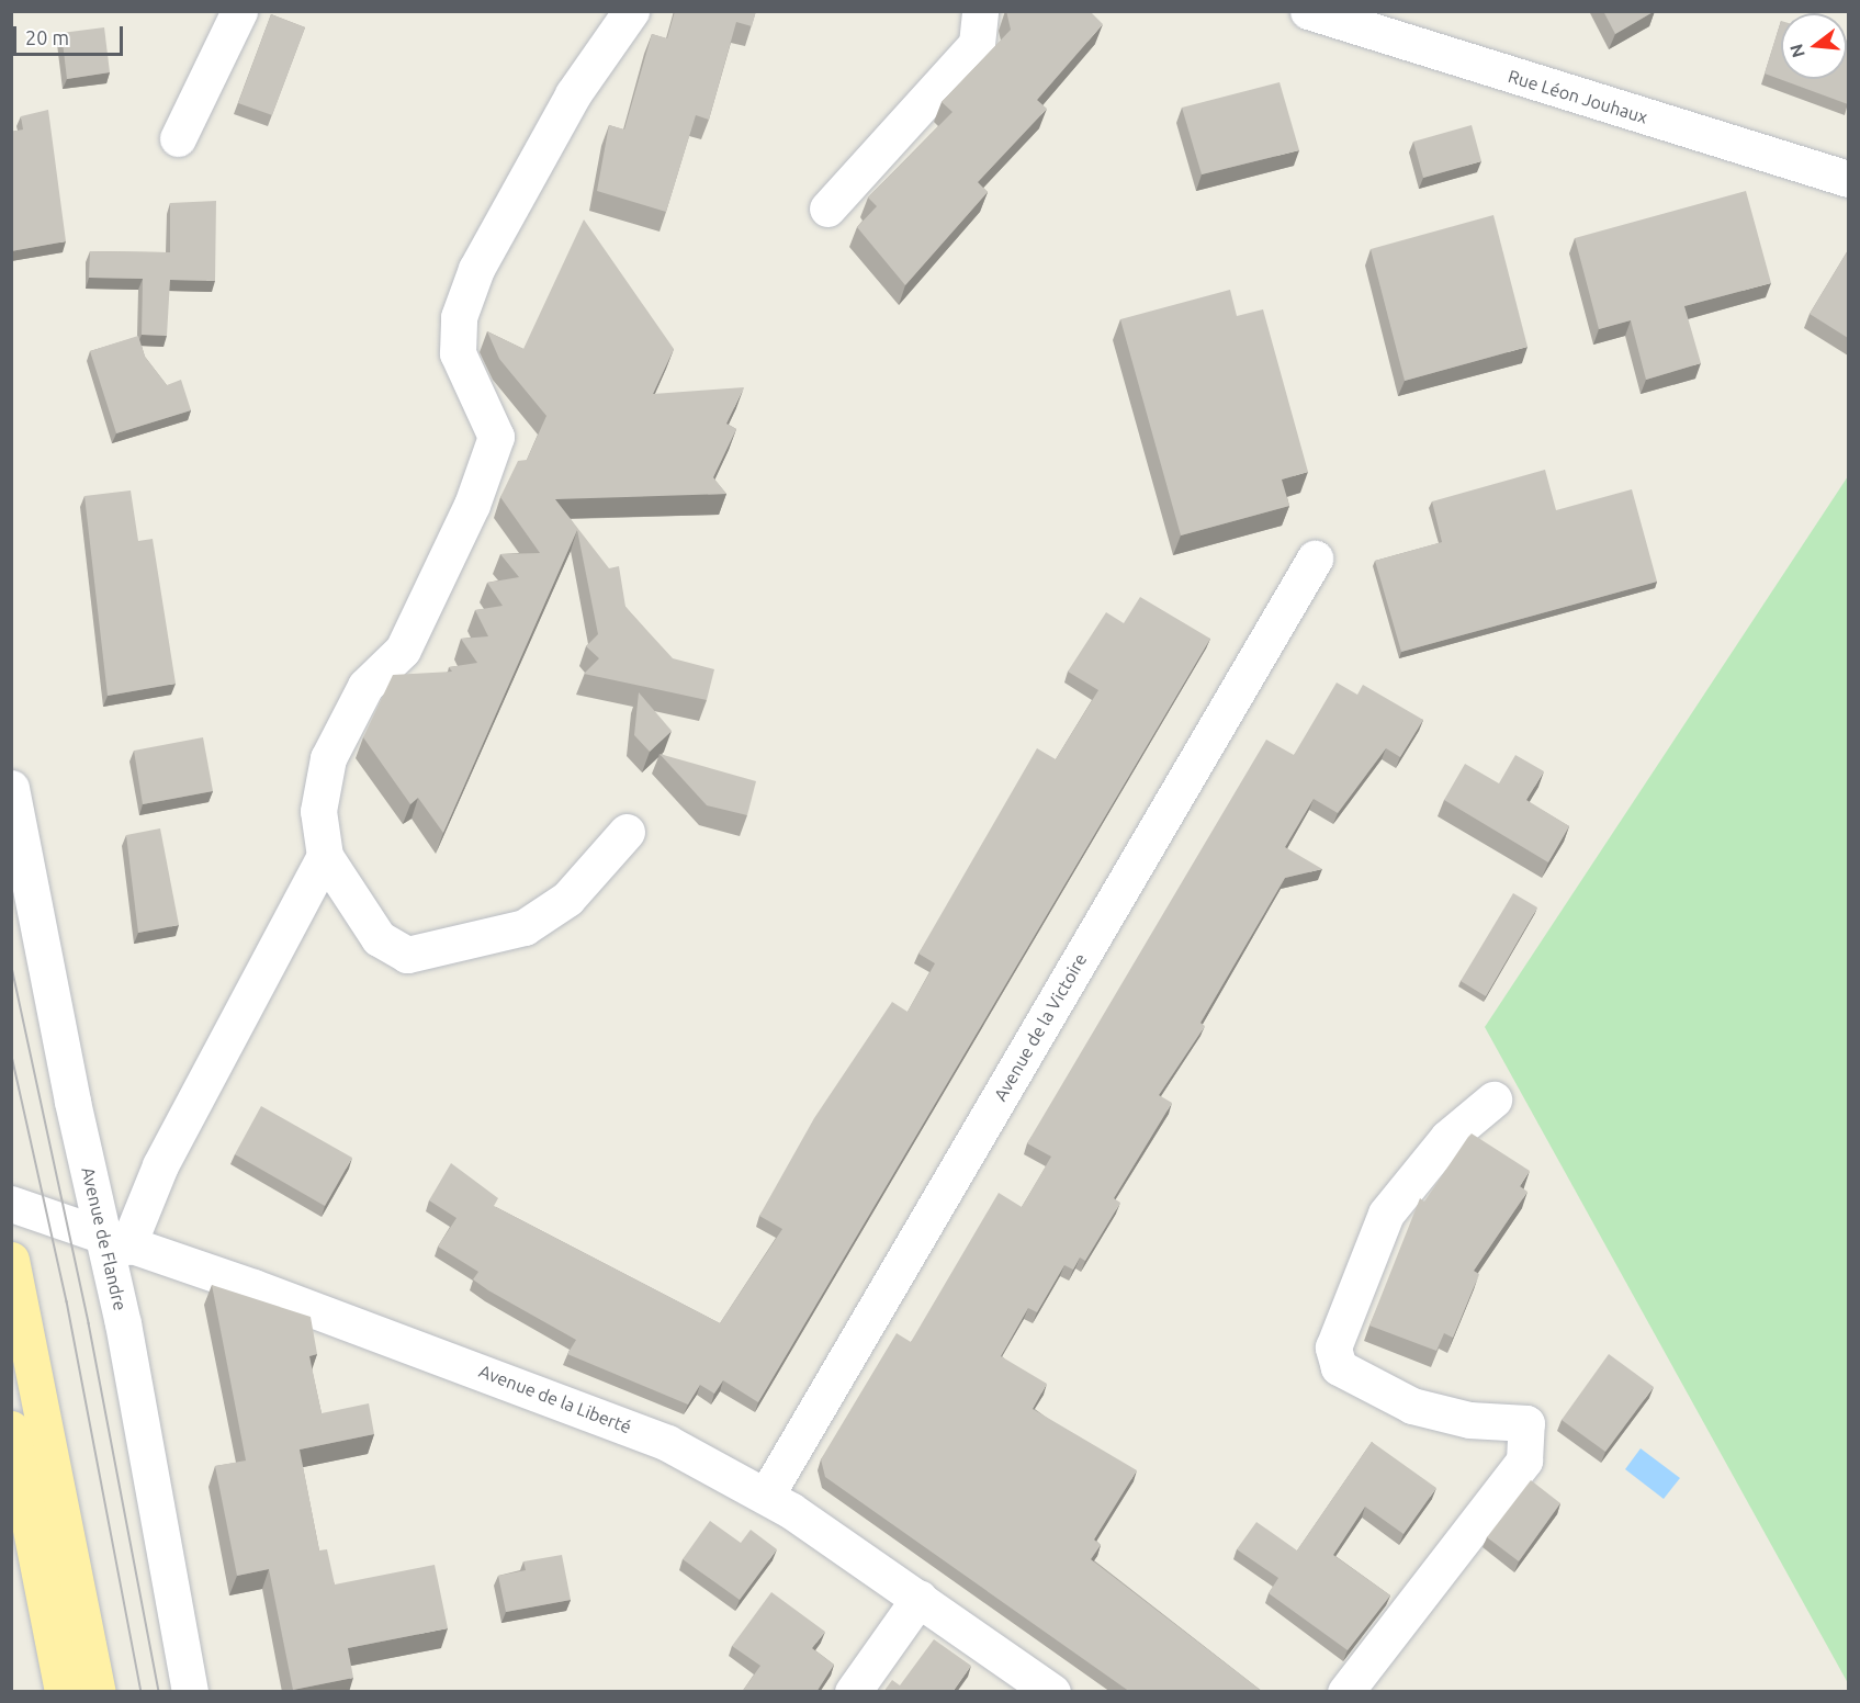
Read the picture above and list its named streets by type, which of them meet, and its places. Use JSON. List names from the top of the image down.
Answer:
{
  "streets": {
    "street": [
      "Rue Léon Jouhaux",
      "Avenue de la Victoire",
      "Avenue de Flandre",
      "Avenue de la Liberté"
    ]
  },
  "crossings": [
    ["Avenue de la Victoire", "Avenue de la Liberté"],
    ["Avenue de Flandre", "Avenue de la Liberté"]
  ],
  "scale_bar": "20 m",
  "north": "left"
}
